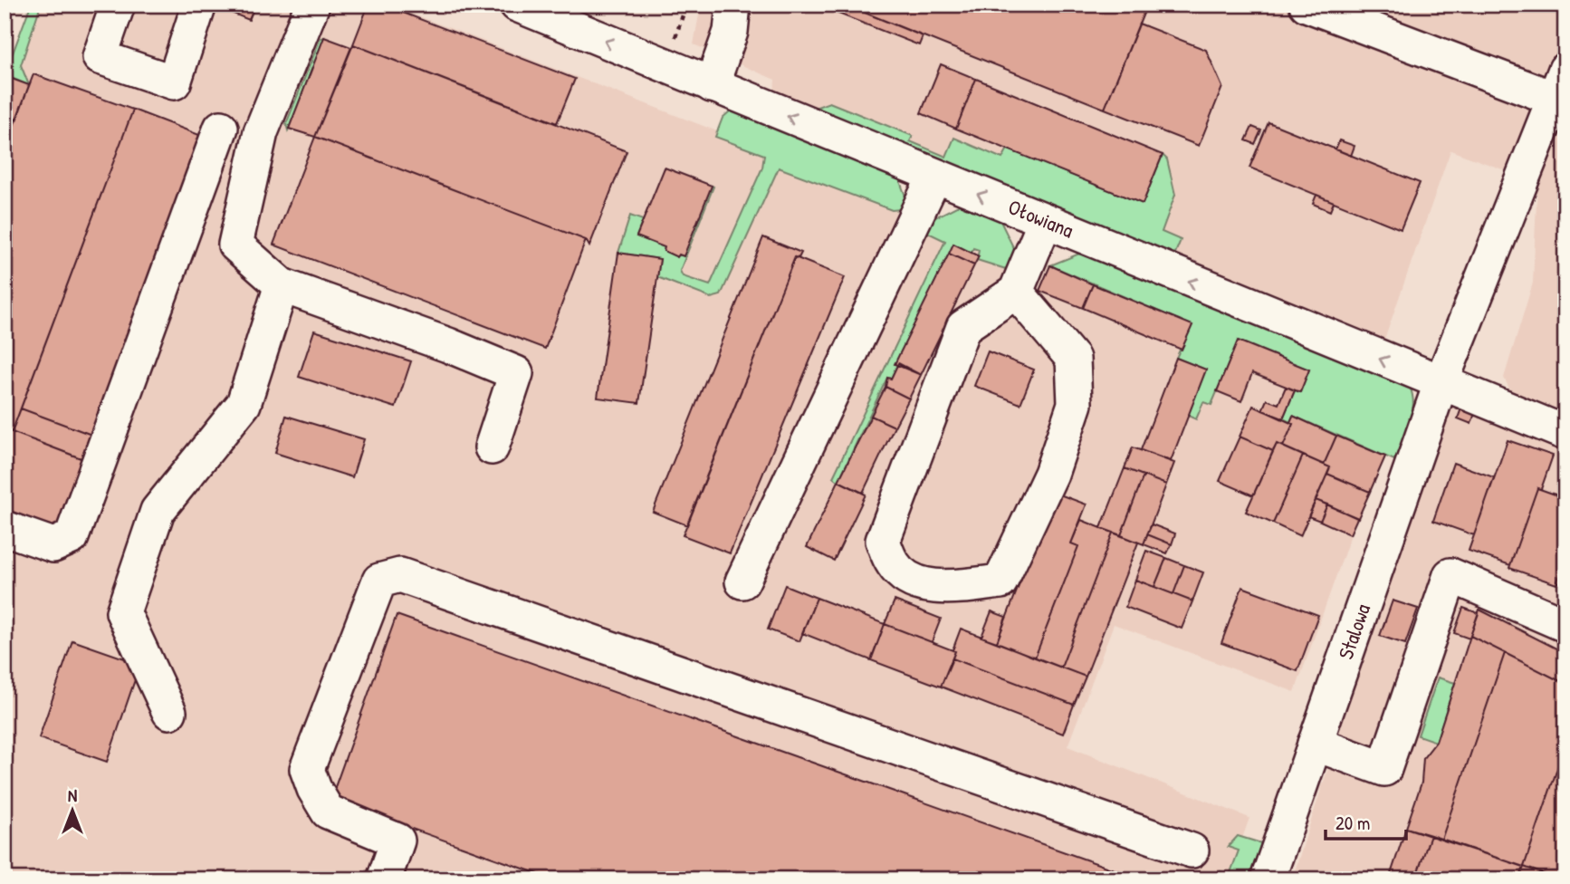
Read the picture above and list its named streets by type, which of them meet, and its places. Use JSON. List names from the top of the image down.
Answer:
{
  "streets": {
    "street": ["Ołowiana", "Stalowa"]
  },
  "crossings": [
    ["Ołowiana", "Stalowa"]
  ],
  "one_way": ["Ołowiana"],
  "scale_bar": "20 m",
  "north": "top"
}
